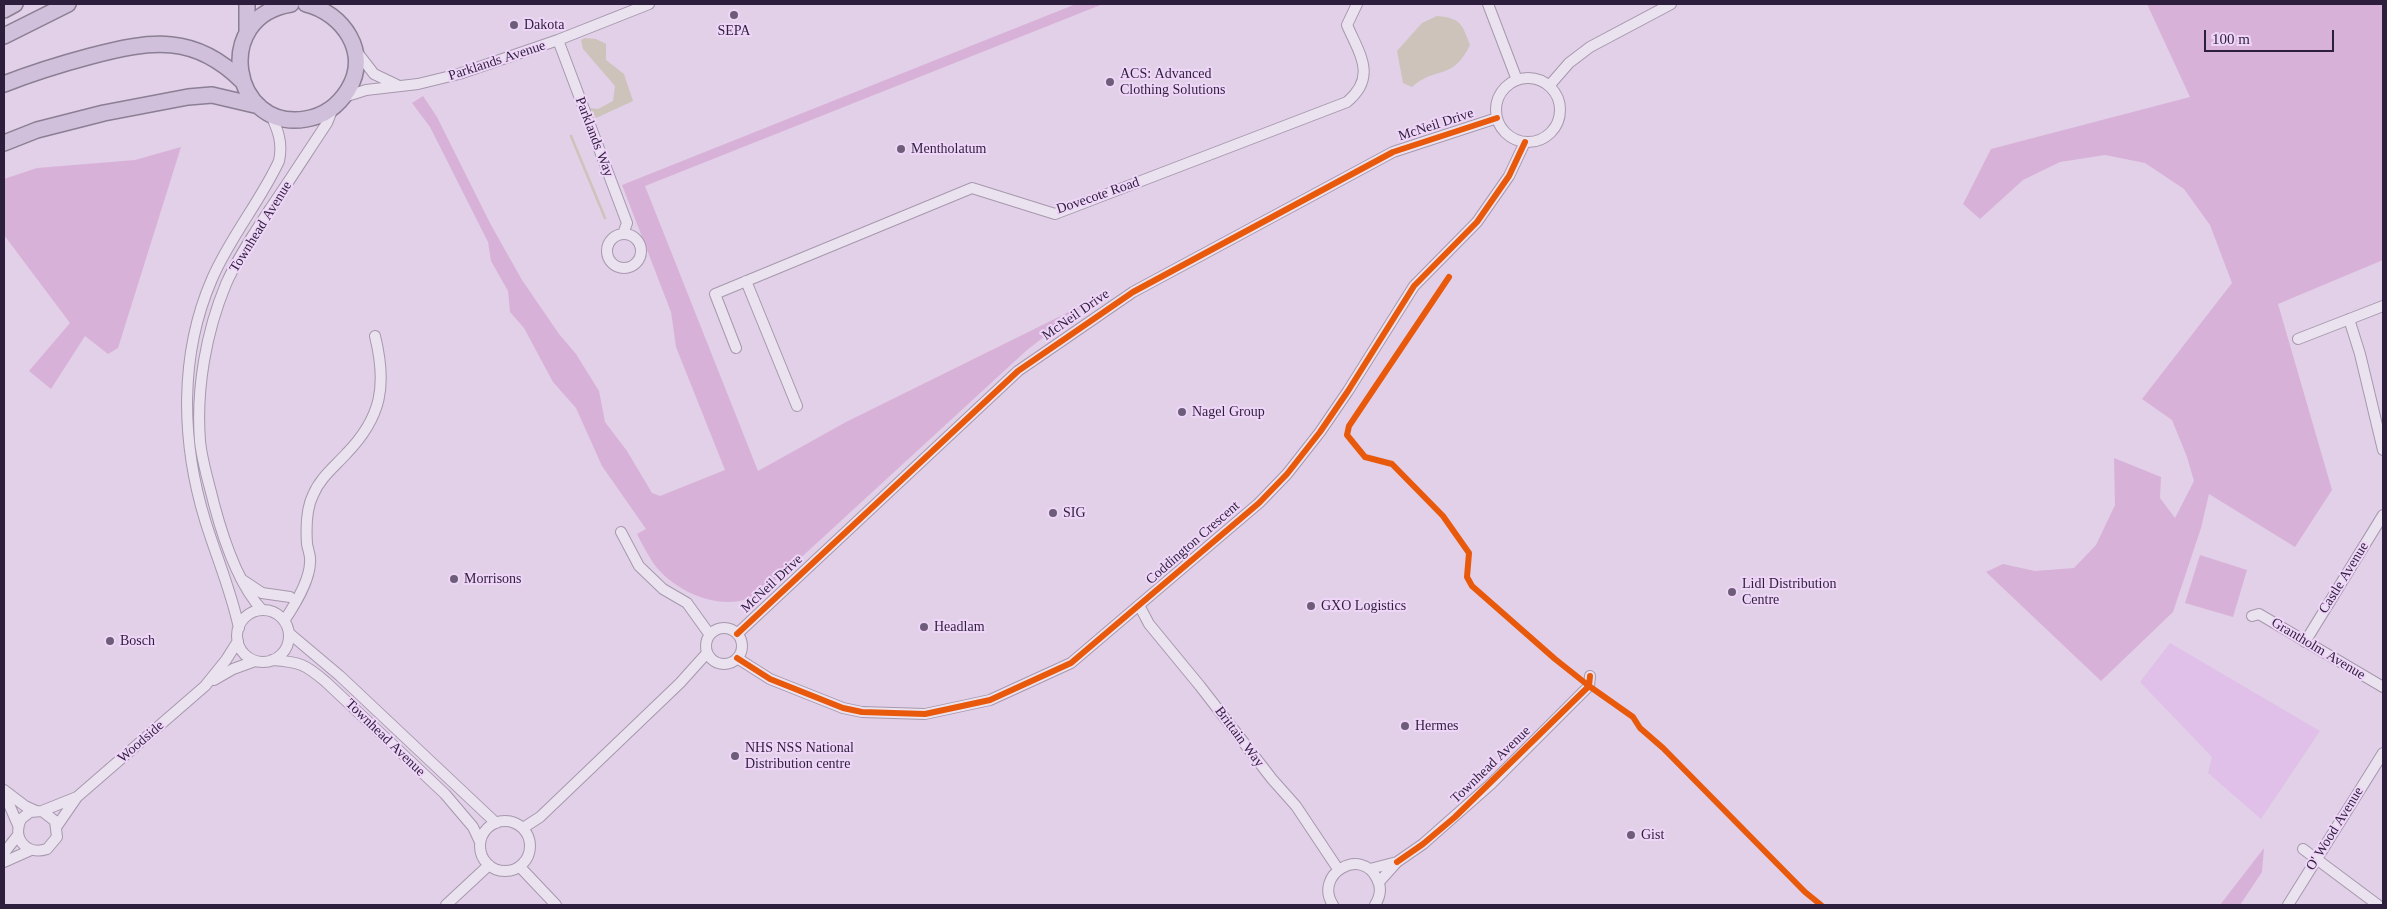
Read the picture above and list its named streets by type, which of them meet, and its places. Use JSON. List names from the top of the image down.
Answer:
{
  "streets": {
    "street": [
      "Parklands Avenue",
      "McNeil Drive",
      "Parklands Way",
      "Dovecote Road",
      "Townhead Avenue",
      "Coddington Crescent",
      "Castle Avenue",
      "Grantholm Avenue",
      "Brittain Way",
      "Woodside",
      "O' Wood Avenue"
    ]
  },
  "crossings": [
    ["Parklands Avenue", "Parklands Way"],
    ["Parklands Avenue", "Townhead Avenue"],
    ["McNeil Drive", "Coddington Crescent"],
    ["Townhead Avenue", "Woodside"],
    ["Coddington Crescent", "Brittain Way"],
    ["Castle Avenue", "Grantholm Avenue"]
  ],
  "places": [
    "SEPA",
    "Dakota",
    "ACS: Advanced Clothing Solutions",
    "Mentholatum",
    "Nagel Group",
    "SIG",
    "Morrisons",
    "Lidl Distribution Centre",
    "GXO Logistics",
    "Headlam",
    "Bosch",
    "Hermes",
    "NHS NSS National Distribution centre",
    "Gist"
  ],
  "scale_bar": "100 m"
}
